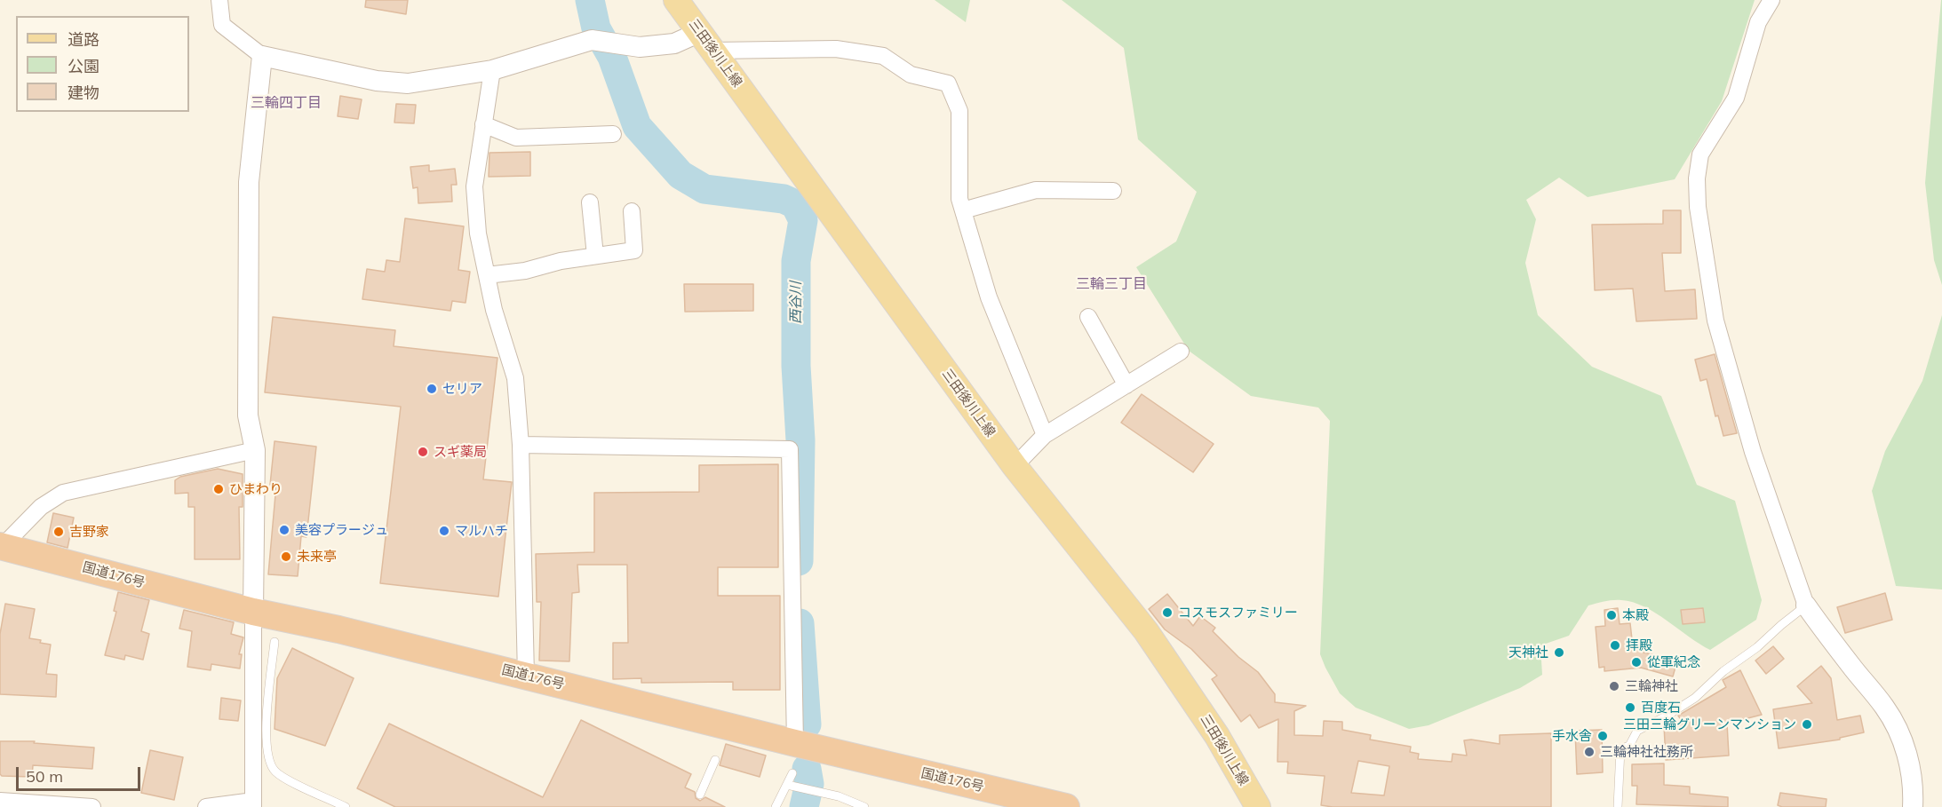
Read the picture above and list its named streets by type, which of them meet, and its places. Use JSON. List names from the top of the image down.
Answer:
{
  "streets": {
    "highway": ["国道176号"],
    "main road": ["三田後川上線"]
  },
  "districts": ["三輪四丁目", "三輪三丁目"],
  "water": ["西谷川"],
  "places": [
    "セリア",
    "スギ薬局",
    "ひまわり",
    "美容プラージュ",
    "マルハチ",
    "吉野家",
    "未来亭",
    "コスモスファミリー",
    "本殿",
    "拝殿",
    "天神社",
    "從軍紀念",
    "三輪神社",
    "百度石",
    "三田三輪グリーンマンション",
    "手水舎",
    "三輪神社社務所"
  ],
  "legend": ["道路", "公園", "建物"],
  "scale_bar": "50 m"
}
